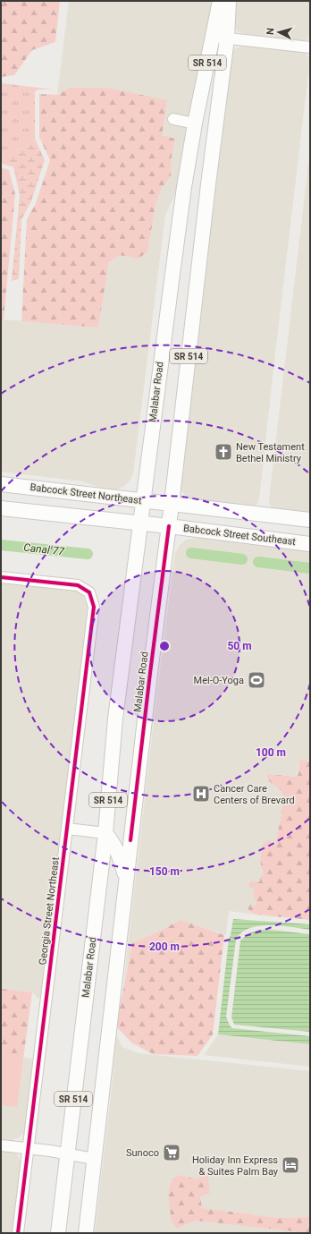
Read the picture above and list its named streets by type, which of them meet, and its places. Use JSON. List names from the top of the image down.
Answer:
{
  "streets": {
    "main road": [
      "SR 514",
      "Malabar Road",
      "Babcock Street Northeast",
      "Babcock Street Southeast"
    ],
    "street": ["Georgia Street Northeast"]
  },
  "crossings": [
    ["Malabar Road", "Babcock Street Northeast"],
    ["Malabar Road", "Babcock Street Southeast"]
  ],
  "water": ["Canal 77"],
  "places": {
    "church": ["New Testament Bethel Ministry"],
    "sports": ["Mel-O-Yoga"],
    "hospital": ["Cancer Care Centers of Brevard"],
    "supermarket": ["Sunoco"],
    "hotel": ["Holiday Inn Express & Suites Palm Bay"]
  },
  "north": "left",
  "rings": [
    "50 m",
    "100 m",
    "150 m",
    "200 m"
  ]
}
